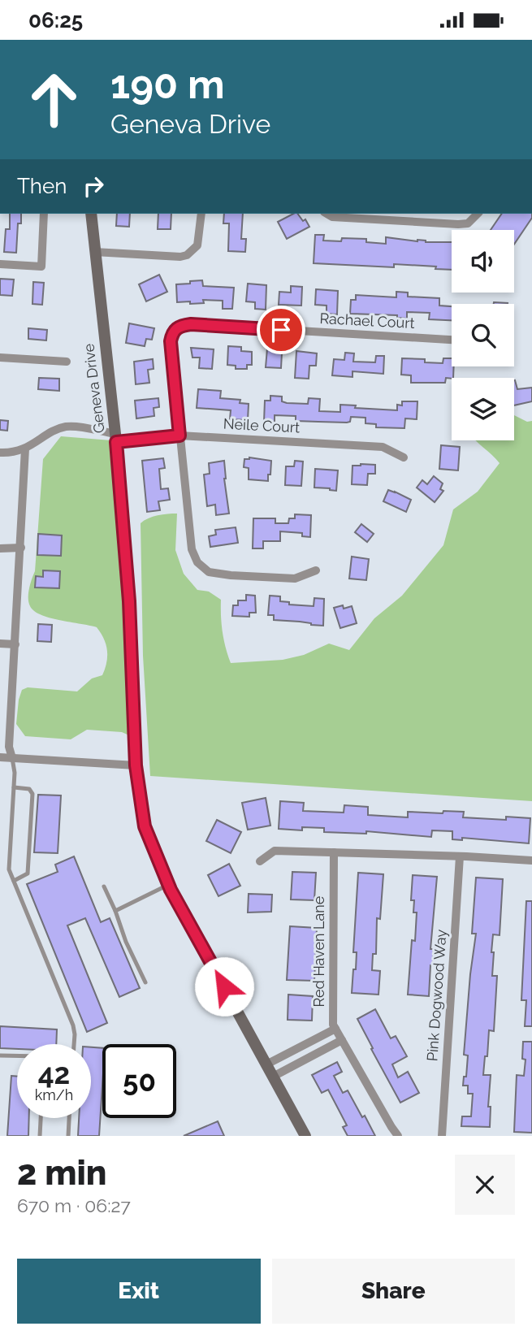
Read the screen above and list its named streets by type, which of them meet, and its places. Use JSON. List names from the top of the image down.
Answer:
{
  "streets": {
    "main road": ["Geneva Drive"],
    "street": [
      "Rachael Court",
      "Neile Court",
      "Red Haven Lane",
      "Pink Dogwood Way"
    ]
  },
  "crossings": [
    ["Rachael Court", "Neile Court"],
    ["Geneva Drive", "Neile Court"]
  ],
  "page": {
    "status": "06:25",
    "turn": ["190 m", "Geneva Drive"],
    "then": "Then",
    "speed": "42 km/h",
    "limit": "50",
    "heading": ["2 min", "670 m · 06:27"],
    "buttons": ["Exit", "Share"]
  }
}
